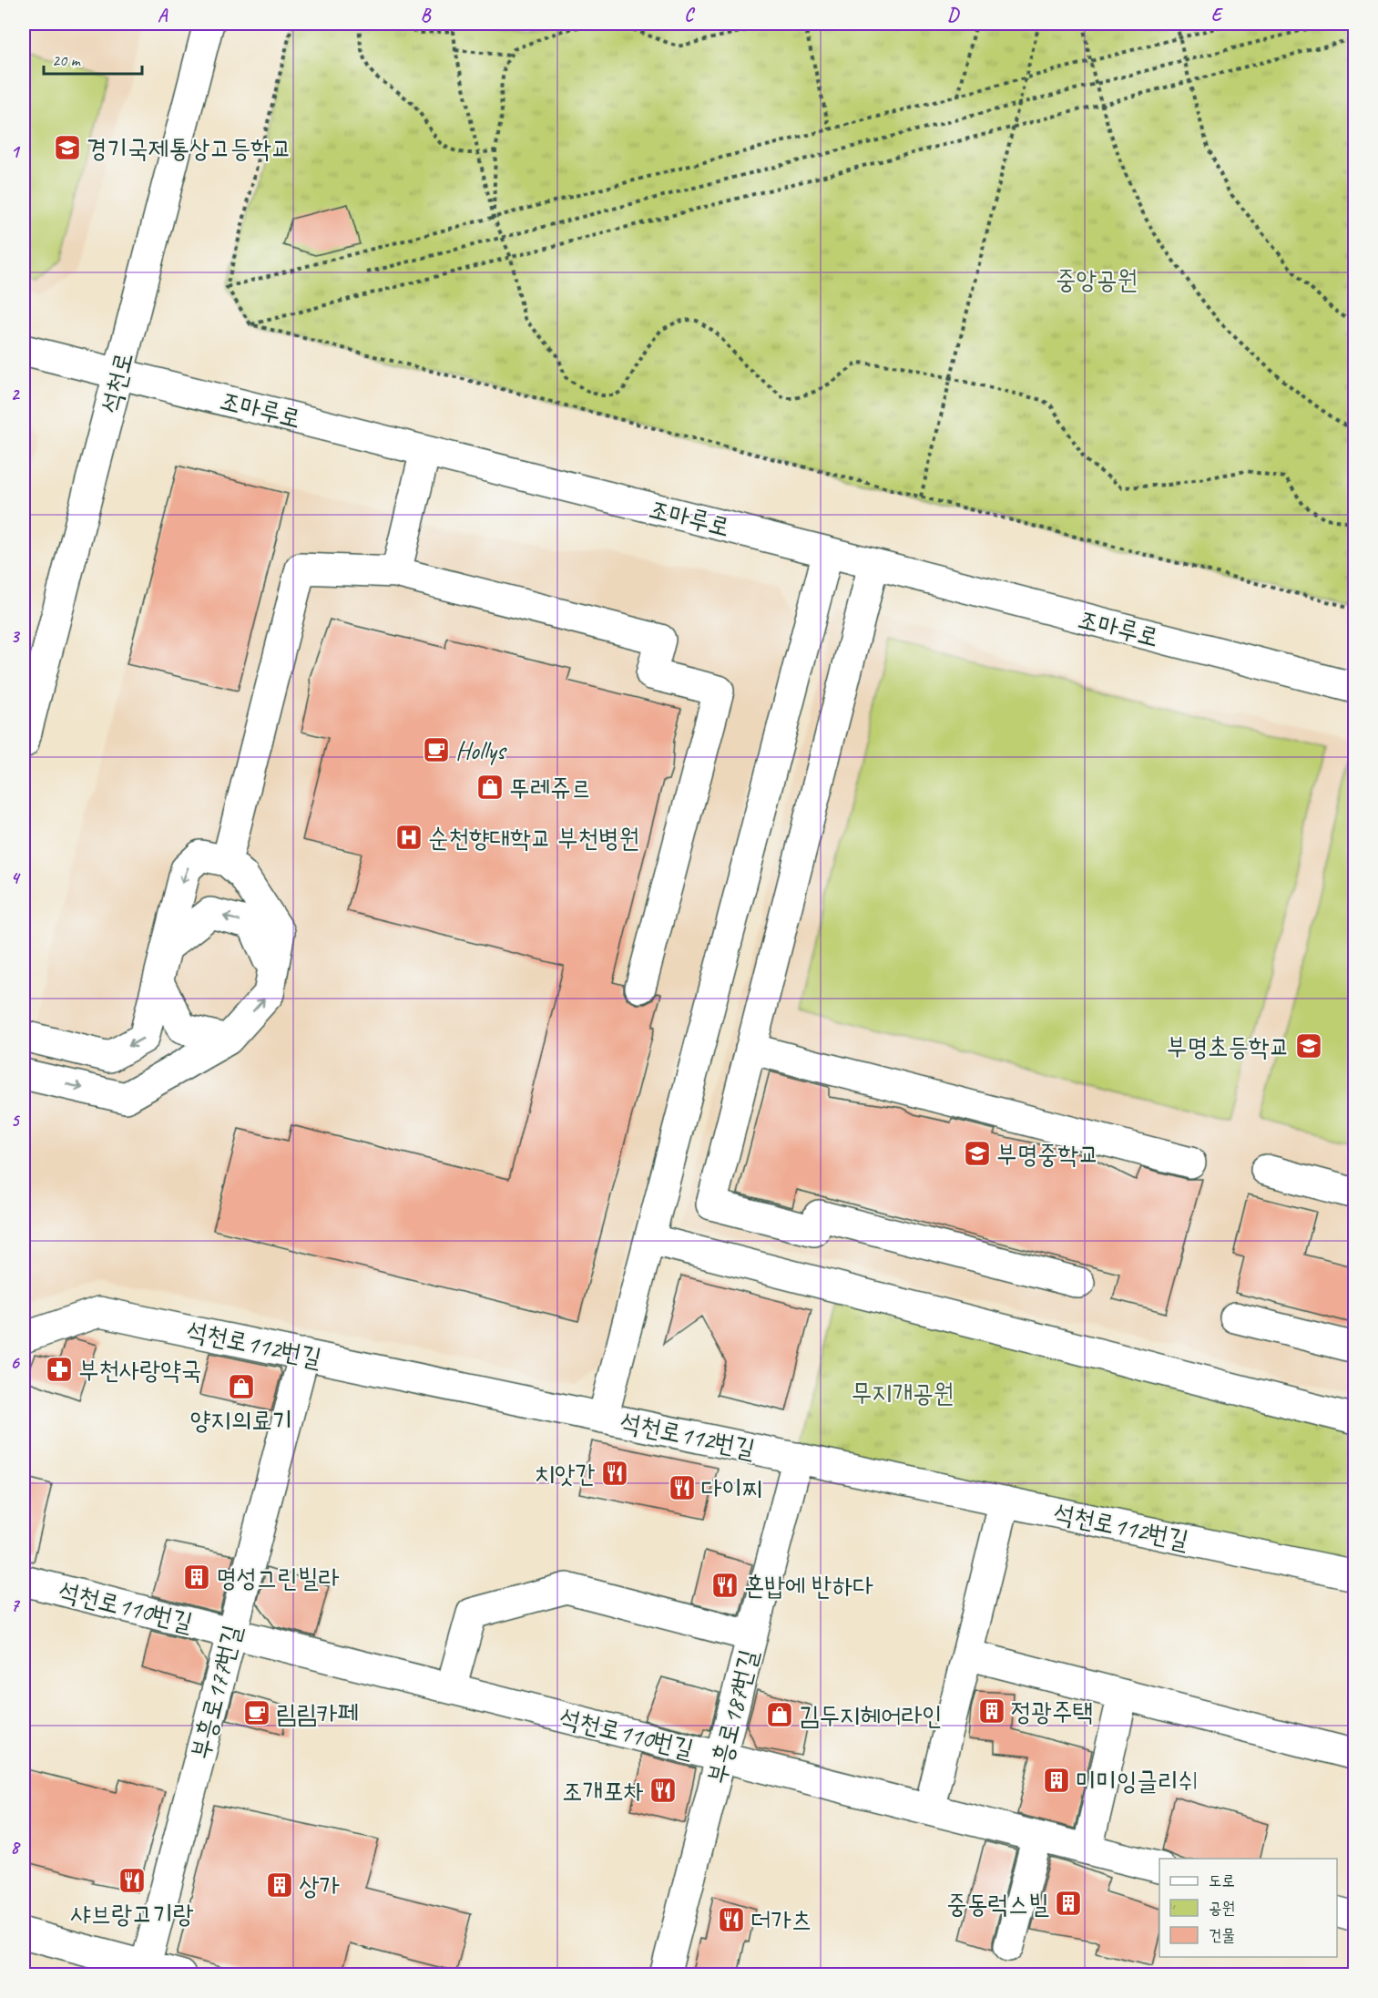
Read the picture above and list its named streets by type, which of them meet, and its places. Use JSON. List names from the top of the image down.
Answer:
{
  "streets": {
    "street": [
      "석천로",
      "조마루로",
      "석천로112번길",
      "석천로110번길",
      "부흥로177번길",
      "부흥로187번길"
    ]
  },
  "crossings": [
    ["석천로", "조마루로"],
    ["석천로112번길", "부흥로177번길"],
    ["석천로112번길", "부흥로187번길"],
    ["석천로110번길", "부흥로177번길"],
    ["석천로110번길", "부흥로187번길"]
  ],
  "parks": ["중앙공원", "무지개공원"],
  "places": {
    "school or university": ["경기국제통상고등학교", "부명초등학교", "부명중학교"],
    "cafe": ["Hollys", "림림카페"],
    "shop": ["뚜레쥬르", "양지의료기", "김두지헤어라인"],
    "hospital": ["순천향대학교 부천병원"],
    "pharmacy": ["부천사랑약국"],
    "restaurant": [
      "치앗간",
      "다이찌",
      "혼밥에 반하다",
      "조개포차",
      "샤브랑고기랑",
      "더가츠"
    ],
    "building": [
      "명성그린빌라",
      "정광주택",
      "미미잉글리쉬",
      "상가",
      "중동럭스빌"
    ]
  },
  "legend": ["도로", "공원", "건물"],
  "scale_bar": "20 m",
  "grid": {
    "columns": [
      "A",
      "B",
      "C",
      "D",
      "E"
    ],
    "rows": [
      "1",
      "2",
      "3",
      "4",
      "5",
      "6",
      "7",
      "8"
    ]
  }
}
